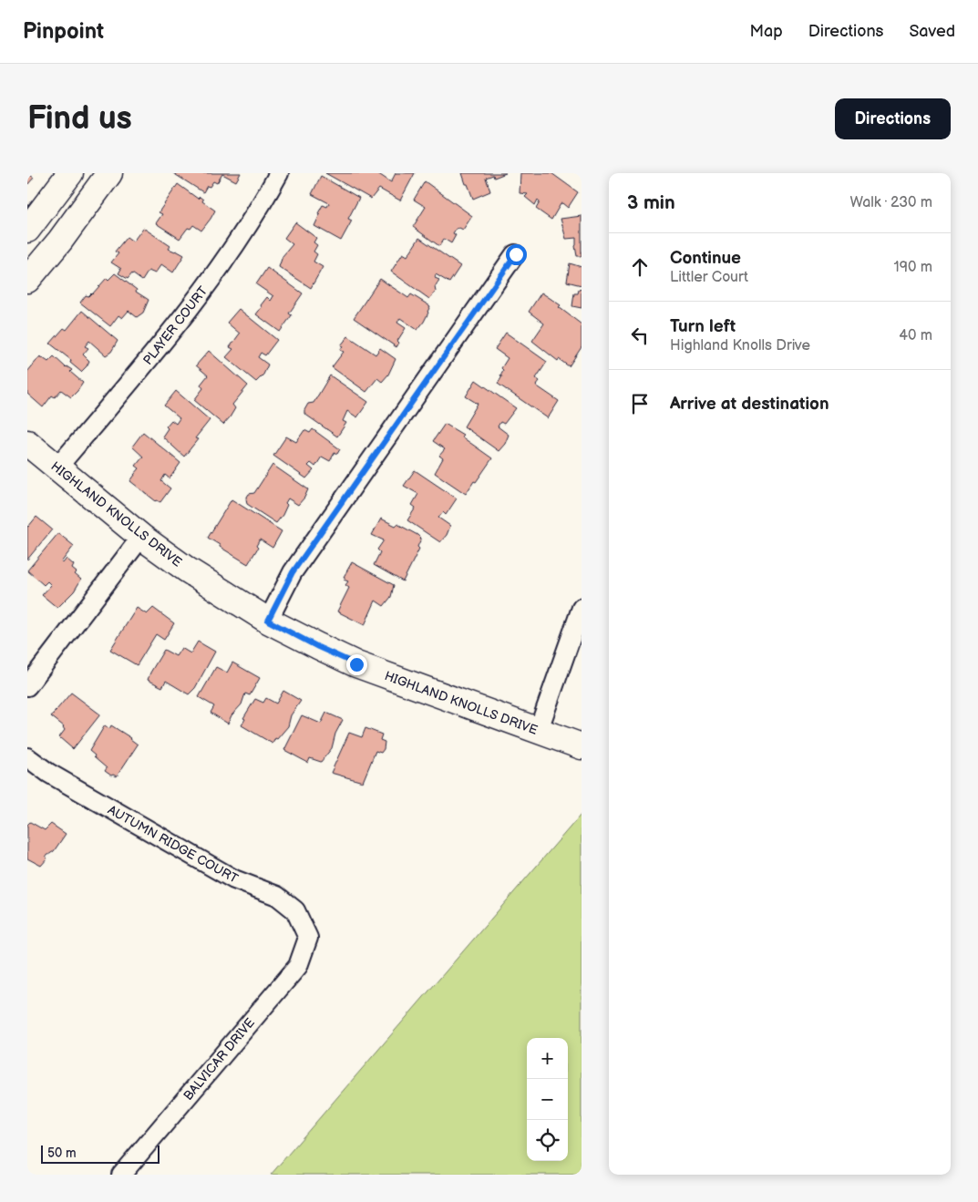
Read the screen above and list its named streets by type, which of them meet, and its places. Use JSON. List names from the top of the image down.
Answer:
{
  "streets": {
    "street": [
      "PLAYER COURT",
      "HIGHLAND KNOLLS DRIVE",
      "AUTUMN RIDGE COURT",
      "BALVICAR DRIVE"
    ]
  },
  "crossings": [
    ["PLAYER COURT", "HIGHLAND KNOLLS DRIVE"],
    ["AUTUMN RIDGE COURT", "BALVICAR DRIVE"]
  ],
  "scale_bar": "50 m",
  "page": {
    "header": "Pinpoint",
    "nav": ["Map", "Directions", "Saved"],
    "buttons": "Directions",
    "title": "Find us",
    "heading": ["3 min", "Walk · 230 m"],
    "list": [
      ["Continue", "Littler Court", "190 m"],
      ["Turn left", "Highland Knolls Drive", "40 m"],
      "Arrive at destination"
    ],
    "map_buttons": ["+", "−"],
    "scale": "50 m"
  }
}
